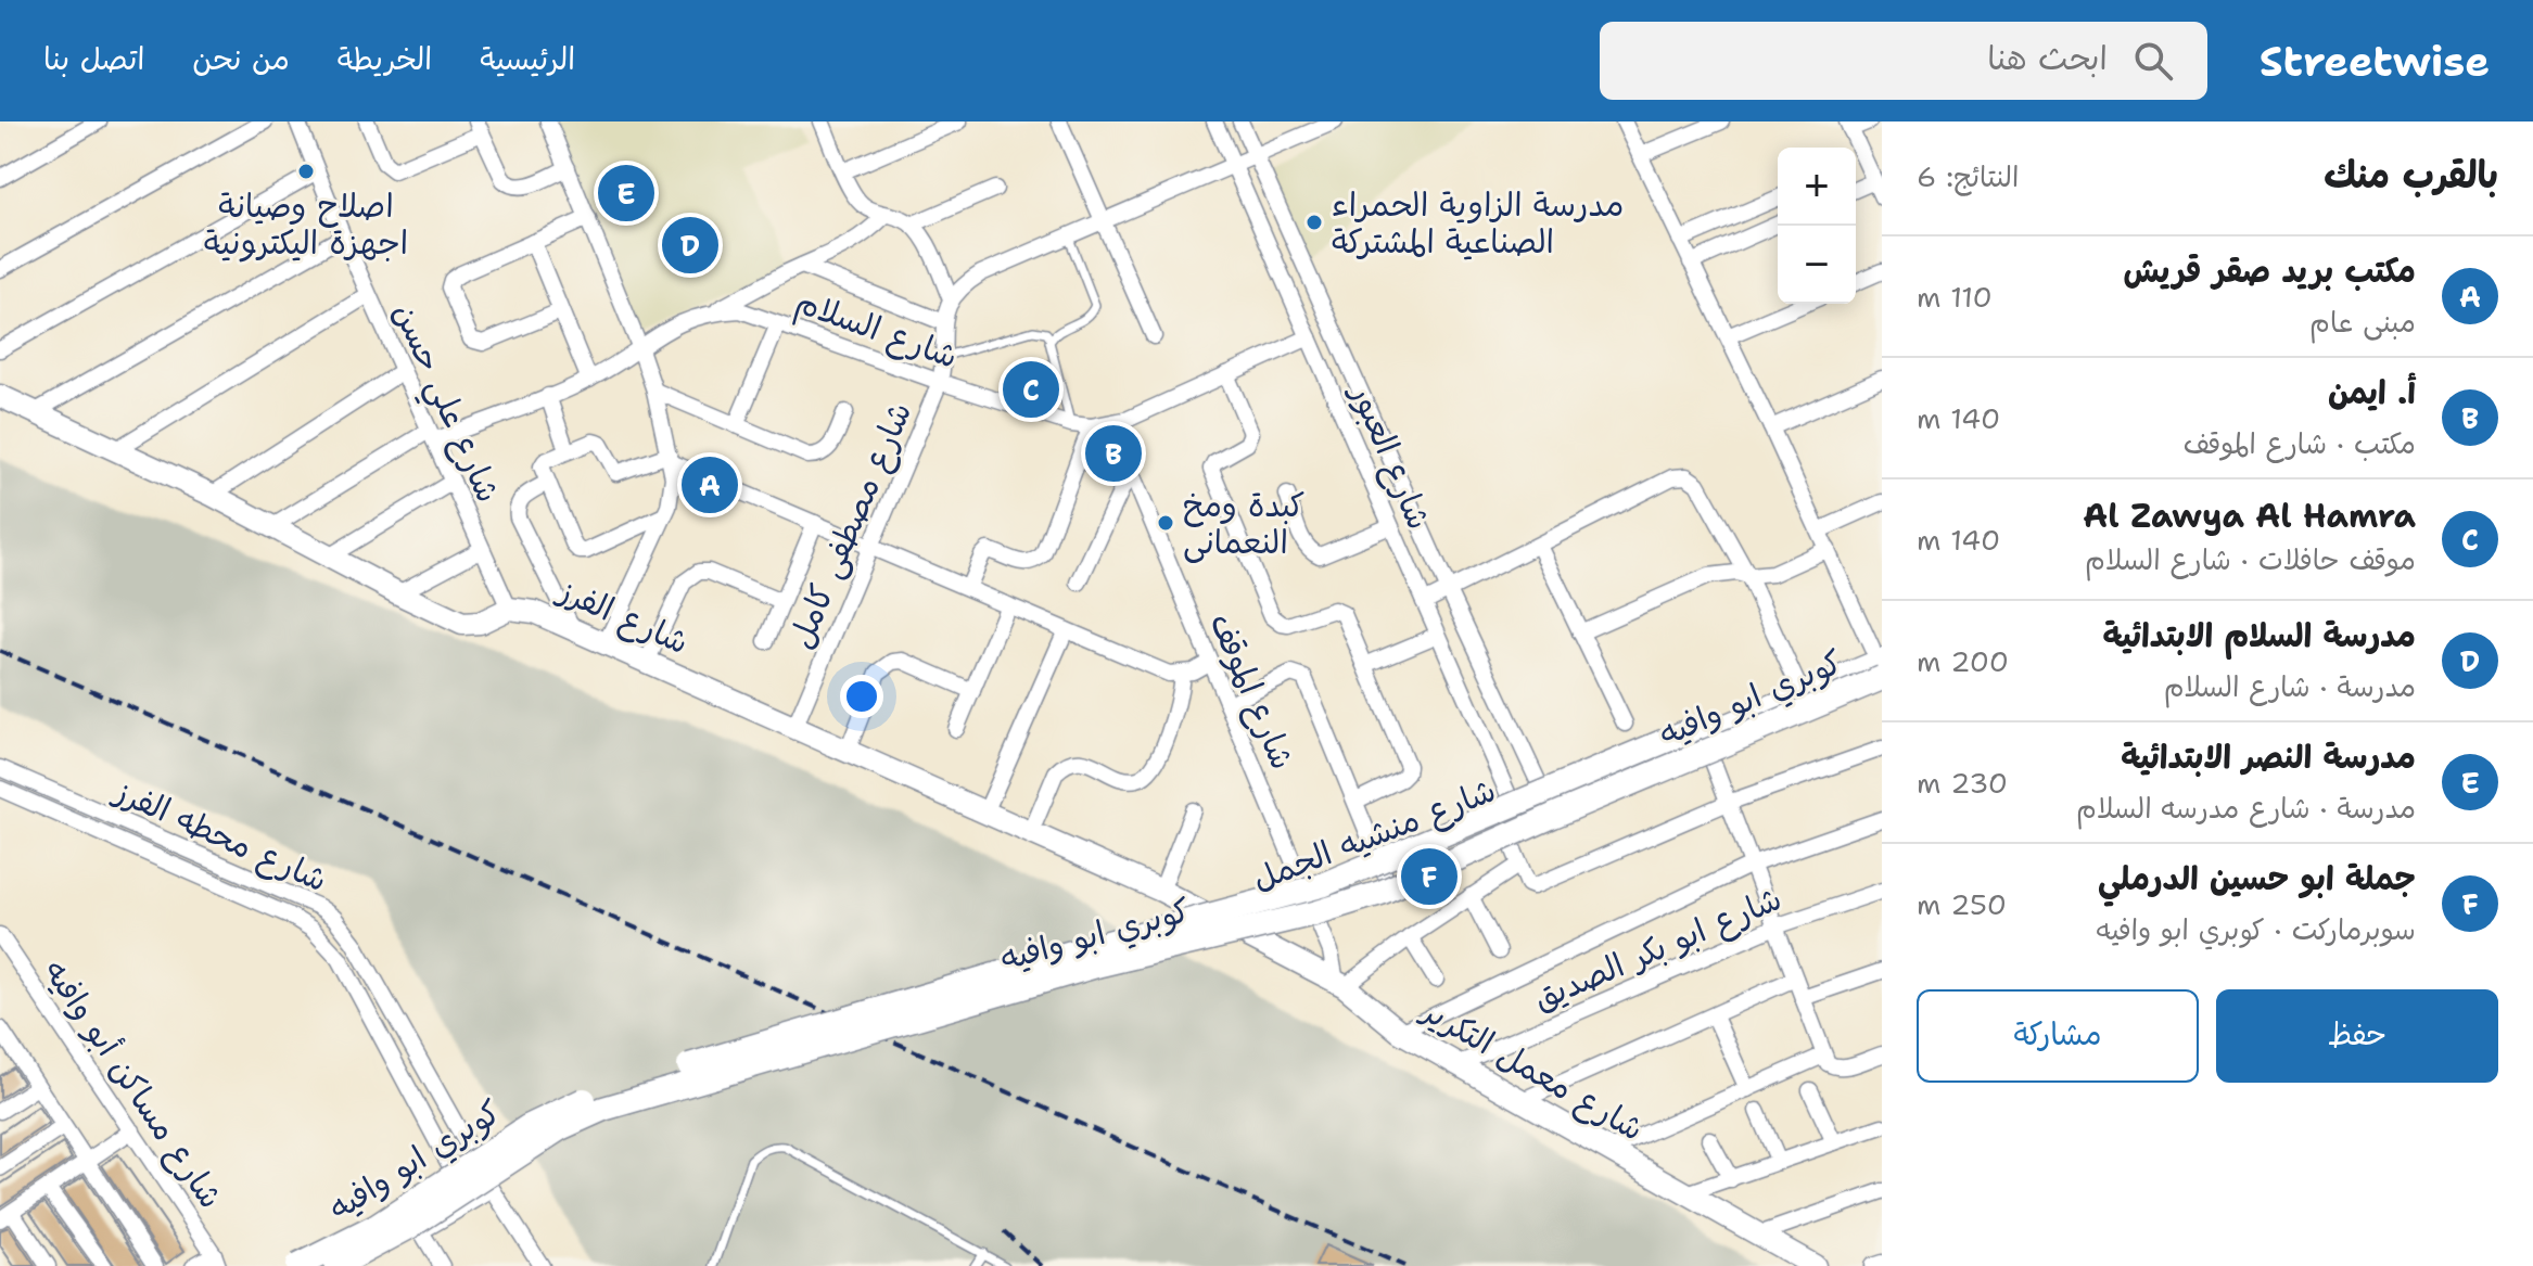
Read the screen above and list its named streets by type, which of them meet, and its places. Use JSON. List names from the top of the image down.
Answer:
{
  "streets": {
    "main road": ["كوبري ابو وافيه", "شارع منشيه الجمل"],
    "street": [
      "شارع السلام",
      "شارع علي حسن",
      "شارع العبور",
      "شارع مصطفى كامل",
      "شارع الفرز",
      "شارع الموقف",
      "شارع محطه الفرز",
      "شارع ابو بكر الصديق",
      "شارع معمل التكرير",
      "شارع مساكن أبو وافيه"
    ]
  },
  "crossings": [
    ["شارع السلام", "شارع علي حسن"],
    ["شارع السلام", "شارع العبور"],
    ["شارع السلام", "شارع مصطفى كامل"],
    ["شارع السلام", "شارع الفرز"],
    ["شارع السلام", "شارع الموقف"],
    ["شارع علي حسن", "شارع الفرز"],
    ["شارع العبور", "شارع منشيه الجمل"],
    ["شارع مصطفى كامل", "شارع الفرز"],
    ["شارع الفرز", "شارع منشيه الجمل"],
    ["شارع الفرز", "شارع معمل التكرير"],
    ["شارع الموقف", "شارع منشيه الجمل"],
    ["شارع الموقف", "شارع معمل التكرير"],
    ["كوبري ابو وافيه", "شارع منشيه الجمل"],
    ["شارع منشيه الجمل", "شارع معمل التكرير"],
    ["شارع ابو بكر الصديق", "شارع معمل التكرير"]
  ],
  "places": ["اصلاح وصيانة اجهزة اليكترونية", "مدرسة الزاوية الحمراء الصناعية المشتركة", "كبدة ومخ النعمانى"],
  "page": {
    "header": "Streetwise",
    "search": "ابحث هنا",
    "nav": [
      "الرئيسية",
      "الخريطة",
      "من نحن",
      "اتصل بنا"
    ],
    "heading": ["بالقرب منك", "النتائج: 6"],
    "map_buttons": ["+", "−"],
    "pins": [
      "E",
      "D",
      "C",
      "B",
      "A",
      "F"
    ],
    "list": [
      {
        "mark": "A",
        "name": "مكتب بريد صقر قريش",
        "note": "مبنى عام",
        "value": "110 m"
      },
      {
        "mark": "B",
        "name": "أ. ايمن",
        "note": "مكتب · شارع الموقف",
        "value": "140 m"
      },
      {
        "mark": "C",
        "name": "Al Zawya Al Hamra",
        "note": "موقف حافلات · شارع السلام",
        "value": "140 m"
      },
      {
        "mark": "D",
        "name": "مدرسة السلام الابتدائية",
        "note": "مدرسة · شارع السلام",
        "value": "200 m"
      },
      {
        "mark": "E",
        "name": "مدرسة النصر الابتدائية",
        "note": "مدرسة · شارع مدرسه السلام",
        "value": "230 m"
      },
      {
        "mark": "F",
        "name": "جملة ابو حسين الدرملي",
        "note": "سوبرماركت · كوبري ابو وافيه",
        "value": "250 m"
      }
    ],
    "buttons": ["حفظ", "مشاركة"]
  }
}
